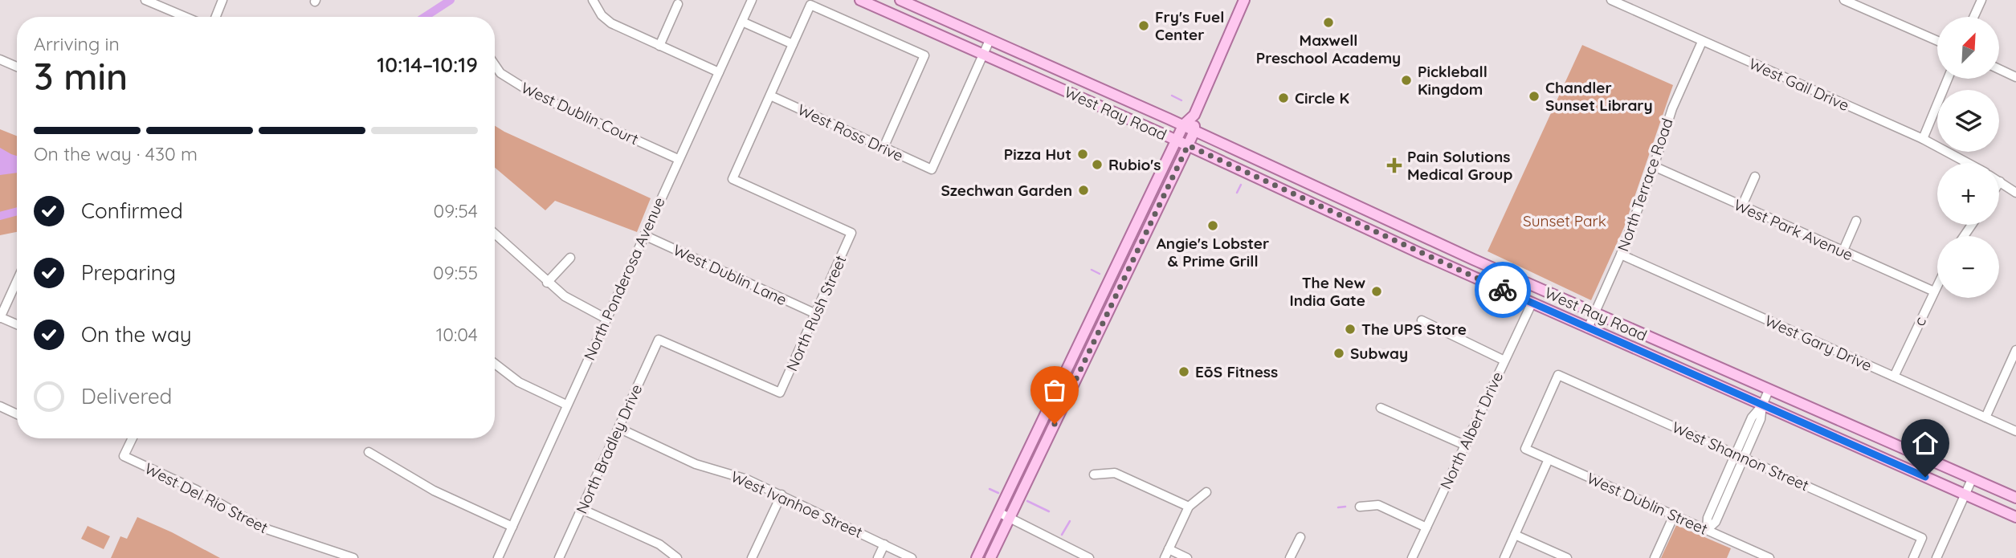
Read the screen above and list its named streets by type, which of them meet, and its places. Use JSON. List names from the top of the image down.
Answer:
{
  "streets": {
    "main road": ["West Ray Road"],
    "street": [
      "West Gail Drive",
      "West Dublin Court",
      "West Ross Drive",
      "North Terrace Road",
      "West Park Avenue",
      "West Dublin Lane",
      "North Ponderosa Avenue",
      "North Rush Street",
      "c",
      "West Gary Drive",
      "North Albert Drive",
      "North Bradley Drive",
      "West Shannon Street",
      "West Del Rio Street",
      "West Dublin Street",
      "West Ivanhoe Street"
    ]
  },
  "crossings": [
    ["West Gail Drive", "North Terrace Road"],
    ["West Dublin Court", "North Ponderosa Avenue"],
    ["West Ray Road", "West Ross Drive"],
    ["West Ray Road", "North Terrace Road"],
    ["West Ray Road", "North Albert Drive"],
    ["West Ross Drive", "North Rush Street"],
    ["North Terrace Road", "West Park Avenue"],
    ["North Terrace Road", "West Gary Drive"],
    ["West Park Avenue", "c"],
    ["West Dublin Lane", "North Ponderosa Avenue"],
    ["West Dublin Lane", "North Rush Street"],
    ["North Rush Street", "North Bradley Drive"],
    ["c", "West Gary Drive"],
    ["North Bradley Drive", "West Ivanhoe Street"],
    ["West Shannon Street", "West Dublin Street"]
  ],
  "parks": ["Sunset Park"],
  "places": {
    "other": [
      "Maxwell Preschool Academy",
      "Fry's Fuel Center",
      "Pickleball Kingdom",
      "Chandler Sunset Library",
      "Circle K",
      "Pizza Hut",
      "Rubio's",
      "Szechwan Garden",
      "Angie's Lobster & Prime Grill",
      "The New India Gate",
      "The UPS Store",
      "Subway",
      "EōS Fitness"
    ],
    "health": ["Pain Solutions Medical Group"]
  },
  "north": "top right",
  "page": {
    "map_buttons": ["+", "−"],
    "heading": ["3 min", "Arriving in", "10:14–10:19"],
    "bar": "On the way · 430 m",
    "list": [
      ["Confirmed", "09:54"],
      ["Preparing", "09:55"],
      ["On the way", "10:04"],
      "Delivered"
    ]
  }
}
